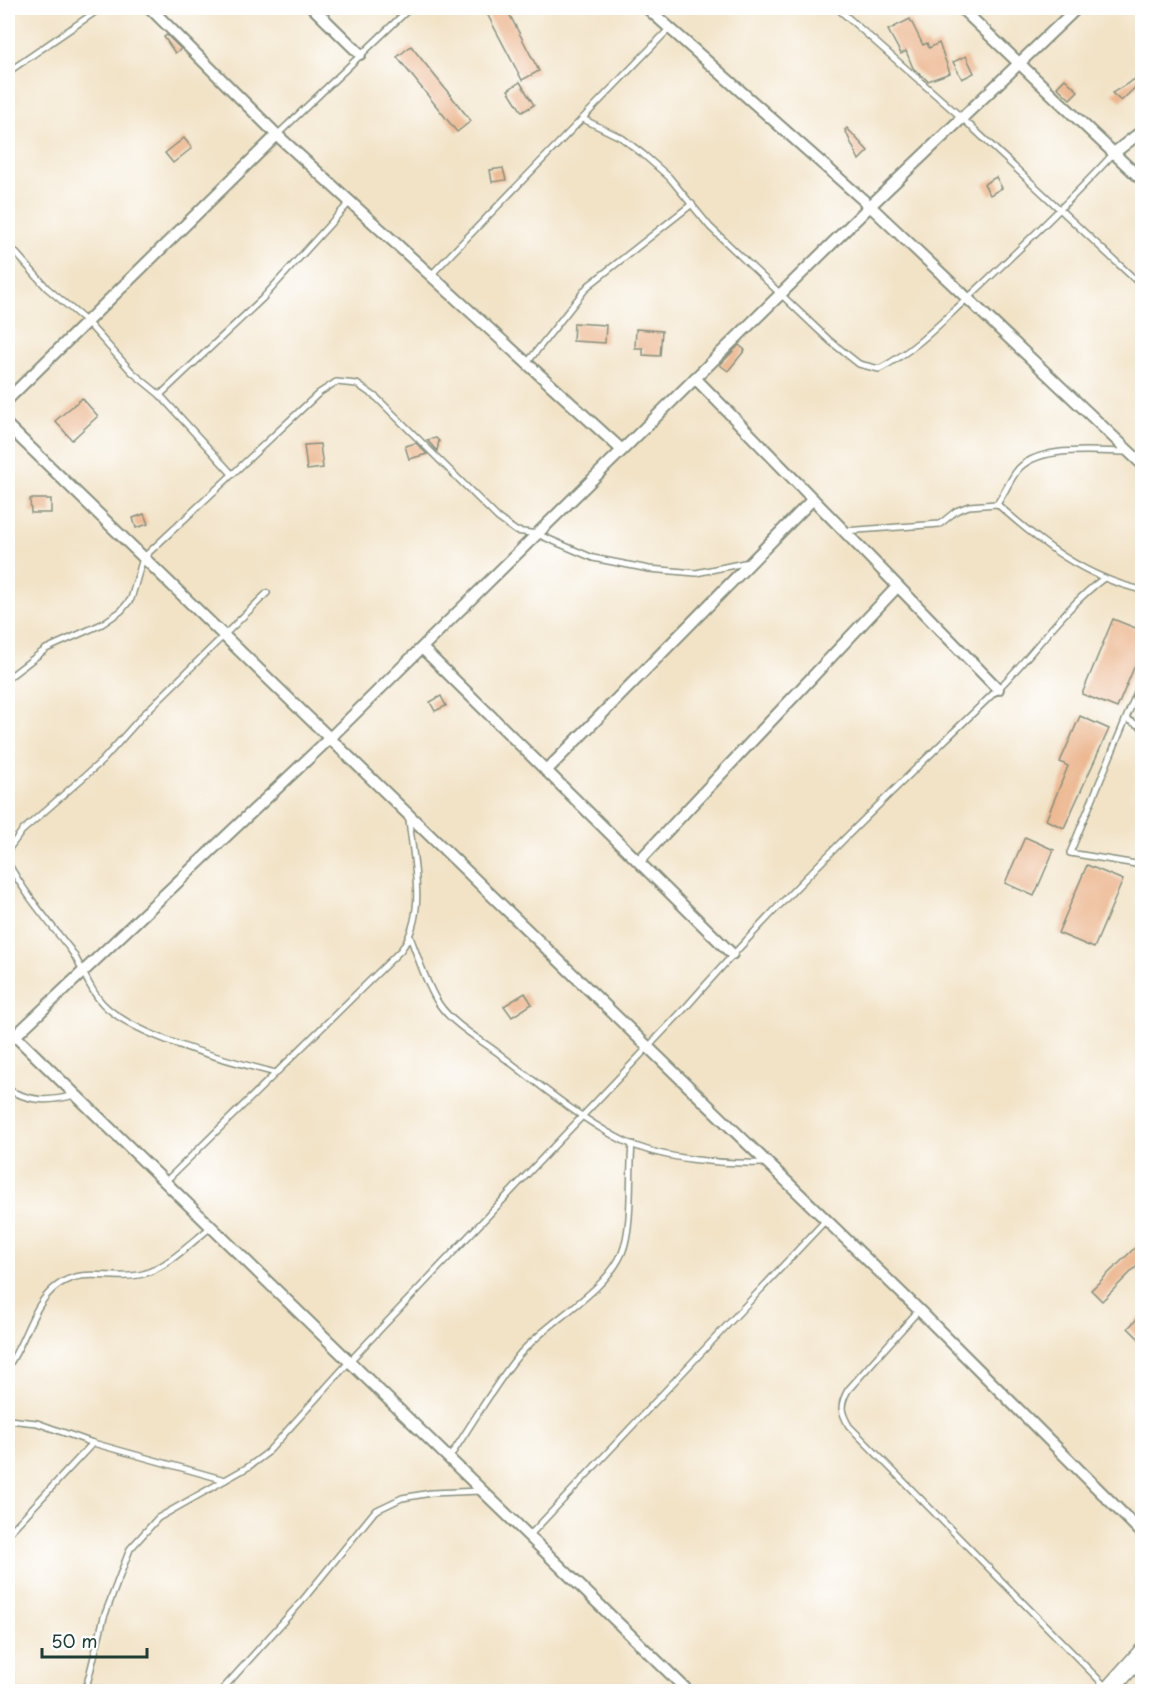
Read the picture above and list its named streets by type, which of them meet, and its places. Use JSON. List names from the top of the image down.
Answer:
{
  "scale_bar": "50 m"
}
